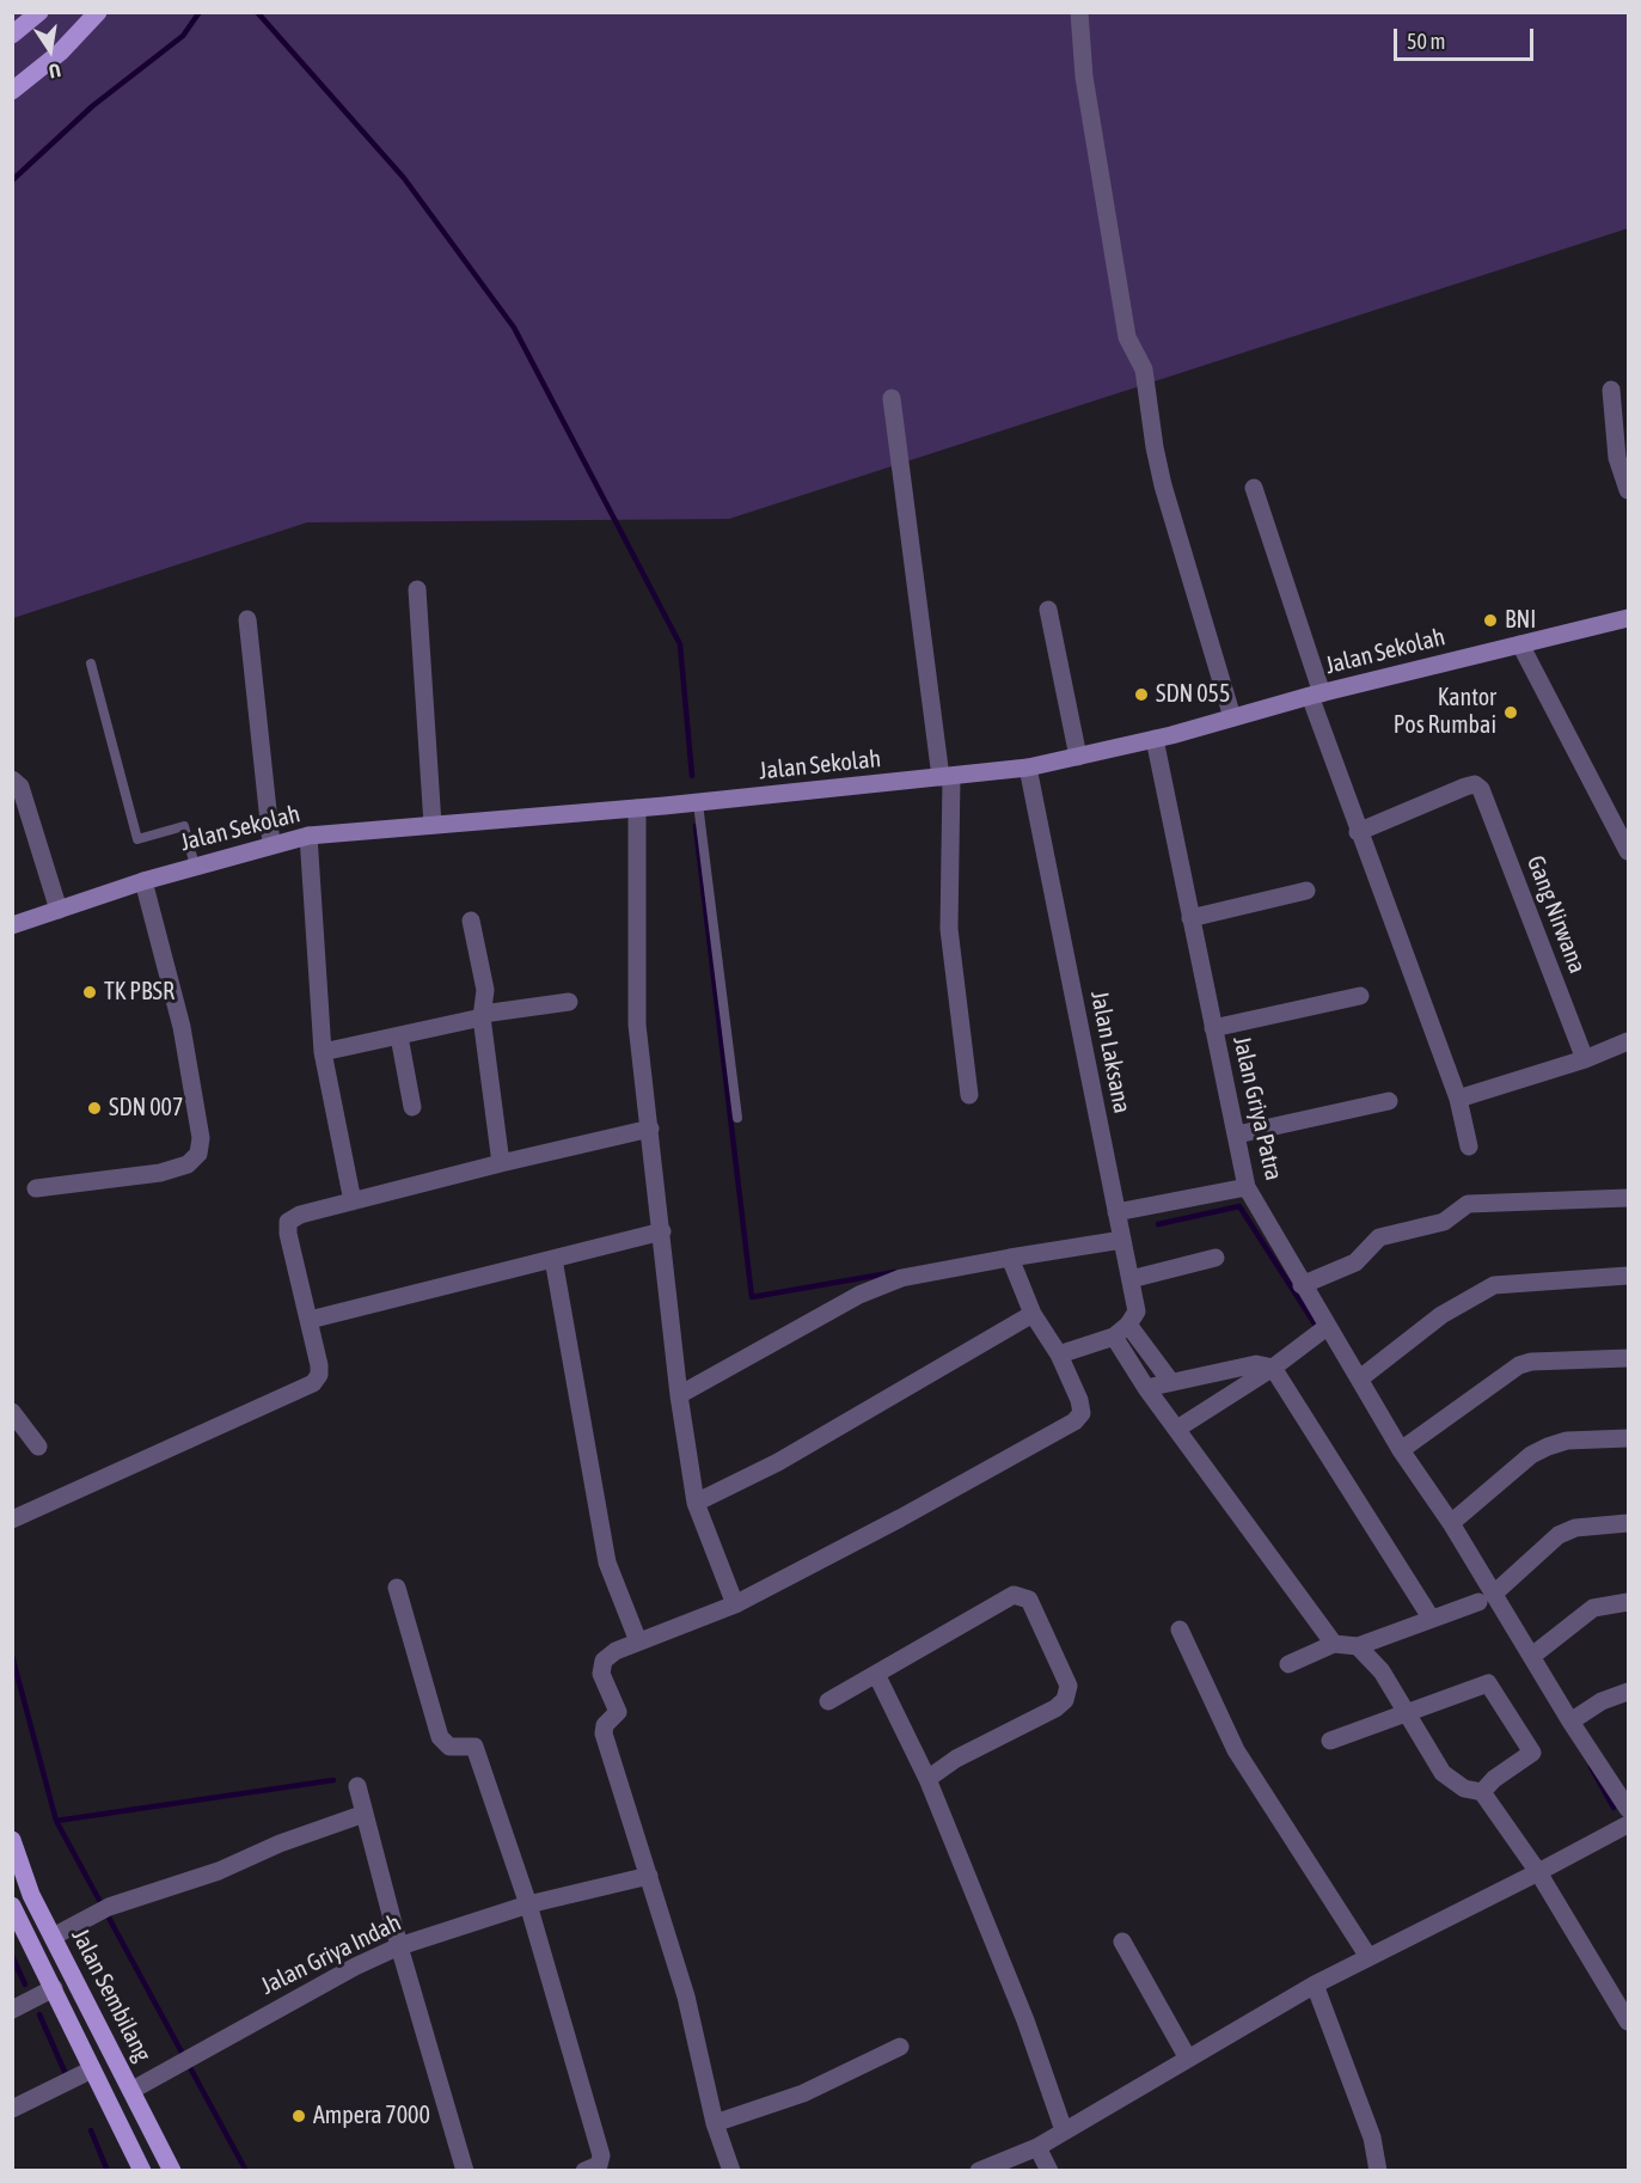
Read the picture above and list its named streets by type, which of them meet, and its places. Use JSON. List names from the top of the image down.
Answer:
{
  "streets": {
    "main road": ["Jalan Sembilang"],
    "street": [
      "Jalan Sekolah",
      "Gang Nirwana",
      "Jalan Laksana",
      "Jalan Griya Patra",
      "Jalan Griya Indah"
    ]
  },
  "crossings": [
    ["Jalan Sekolah", "Jalan Laksana"],
    ["Jalan Sekolah", "Jalan Griya Patra"],
    ["Jalan Griya Indah", "Jalan Sembilang"]
  ],
  "places": [
    "BNI",
    "SDN 055",
    "Kantor Pos Rumbai",
    "TK PBSR",
    "SDN 007",
    "Ampera 7000"
  ],
  "scale_bar": "50 m",
  "north": "bottom"
}
